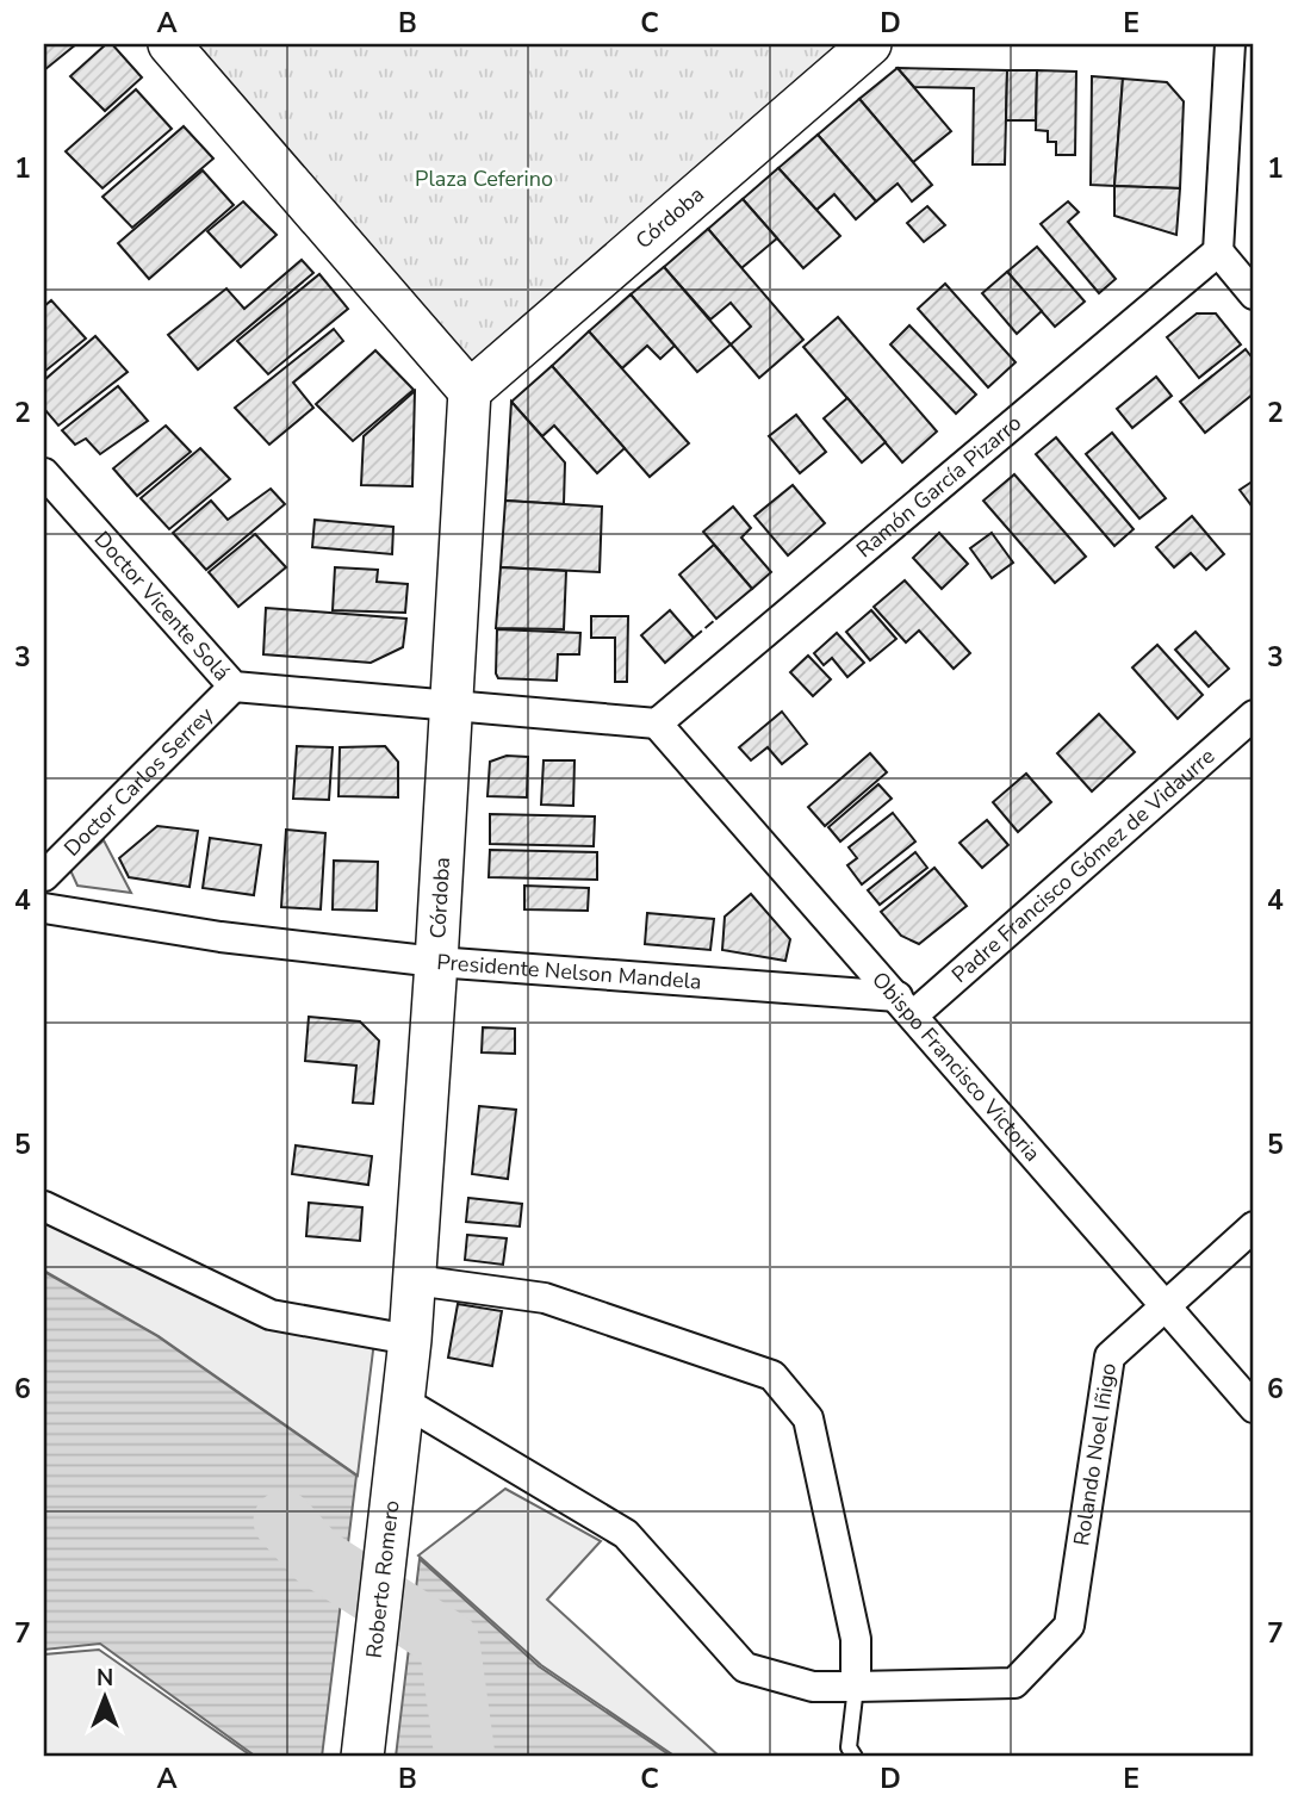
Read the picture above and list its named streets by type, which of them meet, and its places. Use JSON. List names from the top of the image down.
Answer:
{
  "streets": {
    "main road": ["Córdoba", "Roberto Romero"],
    "street": [
      "Ramón García Pizarro",
      "Doctor Vicente Solá",
      "Doctor Carlos Serrey",
      "Padre Francisco Gómez de Vidaurre",
      "Presidente Nelson Mandela",
      "Obispo Francisco Victoria",
      "Rolando Noel Iñigo"
    ]
  },
  "crossings": [
    ["Córdoba", "Doctor Vicente Solá"],
    ["Córdoba", "Presidente Nelson Mandela"],
    ["Córdoba", "Roberto Romero"],
    ["Ramón García Pizarro", "Obispo Francisco Victoria"],
    ["Doctor Vicente Solá", "Doctor Carlos Serrey"],
    ["Padre Francisco Gómez de Vidaurre", "Presidente Nelson Mandela"],
    ["Padre Francisco Gómez de Vidaurre", "Obispo Francisco Victoria"],
    ["Presidente Nelson Mandela", "Obispo Francisco Victoria"],
    ["Obispo Francisco Victoria", "Rolando Noel Iñigo"]
  ],
  "parks": ["Plaza Ceferino"],
  "north": "top",
  "grid": {
    "columns": [
      "A",
      "B",
      "C",
      "D",
      "E"
    ],
    "rows": [
      "1",
      "2",
      "3",
      "4",
      "5",
      "6",
      "7"
    ]
  }
}
